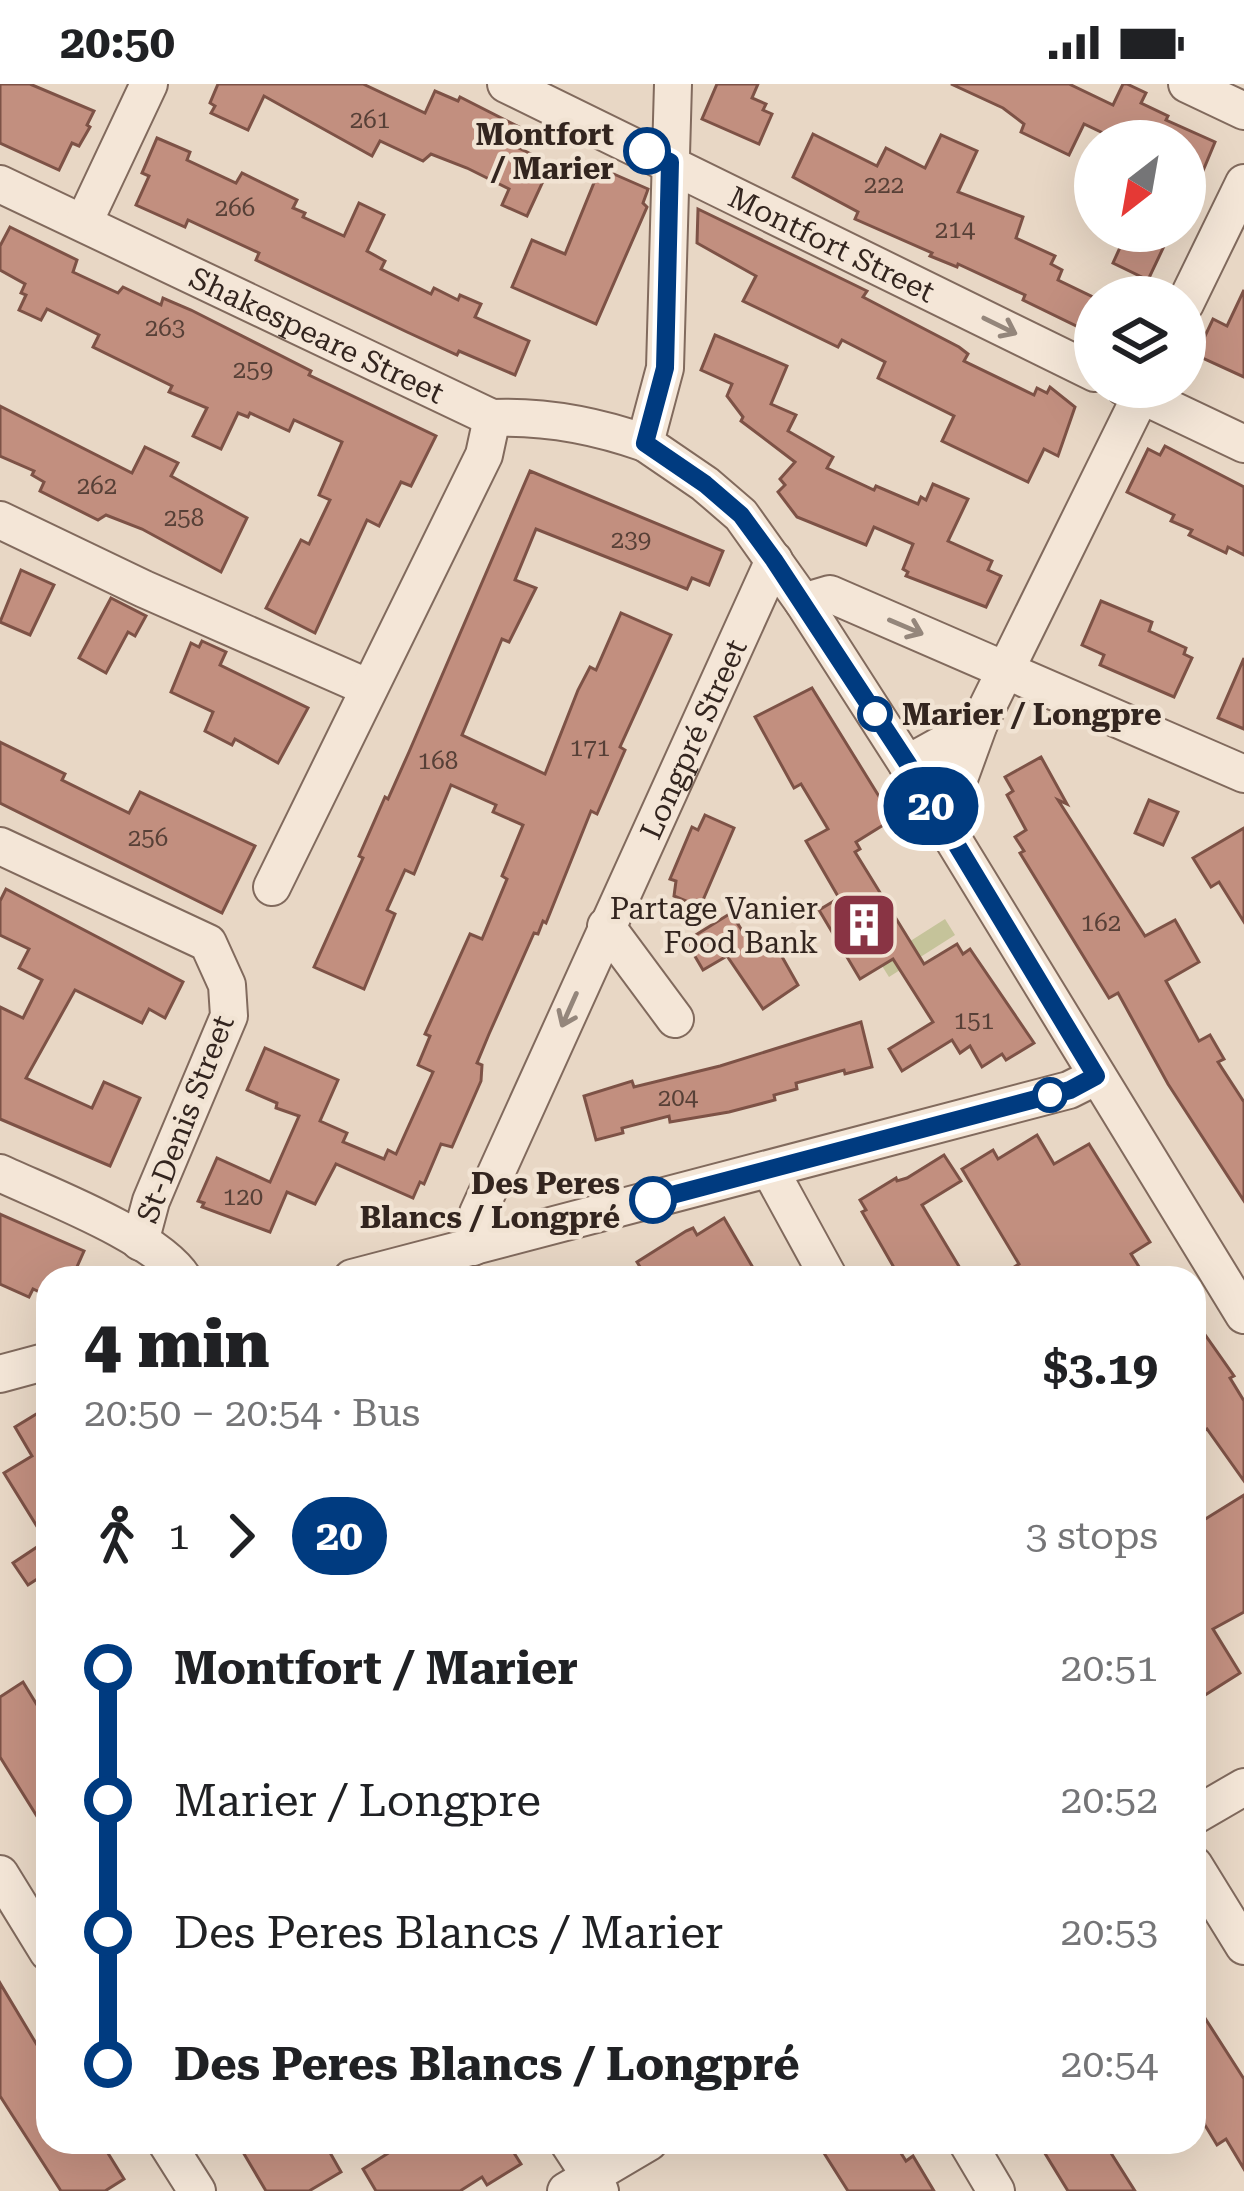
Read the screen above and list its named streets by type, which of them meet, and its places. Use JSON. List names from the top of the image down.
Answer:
{
  "streets": {
    "street": [
      "Montfort Street",
      "Shakespeare Street",
      "Longpré Street",
      "St-Denis Street"
    ]
  },
  "crossings": [
    ["Shakespeare Street", "Longpré Street"]
  ],
  "one_way": ["Longpré Street"],
  "places": {
    "other": ["Montfort / Marier", "Marier / Longpre", "Des Peres Blancs / Longpré"],
    "building": ["Partage Vanier Food Bank"]
  },
  "lines": ["bus line 20"],
  "house_numbers": [
    "261",
    "222",
    "266",
    "214",
    "263",
    "259",
    "262",
    "258",
    "239",
    "171",
    "168",
    "256",
    "162",
    "151",
    "204",
    "120"
  ],
  "north": "bottom left",
  "page": {
    "status": "20:50",
    "on_map": "20",
    "heading": ["4 min", "20:50 – 20:54 · Bus", "$3.19"],
    "legs": ["1", "20", "3 stops"],
    "list": [
      {
        "name": "Montfort / Marier",
        "value": "20:51"
      },
      {
        "name": "Marier / Longpre",
        "value": "20:52"
      },
      {
        "name": "Des Peres Blancs / Marier",
        "value": "20:53"
      },
      {
        "name": "Des Peres Blancs / Longpré",
        "value": "20:54"
      }
    ]
  }
}
